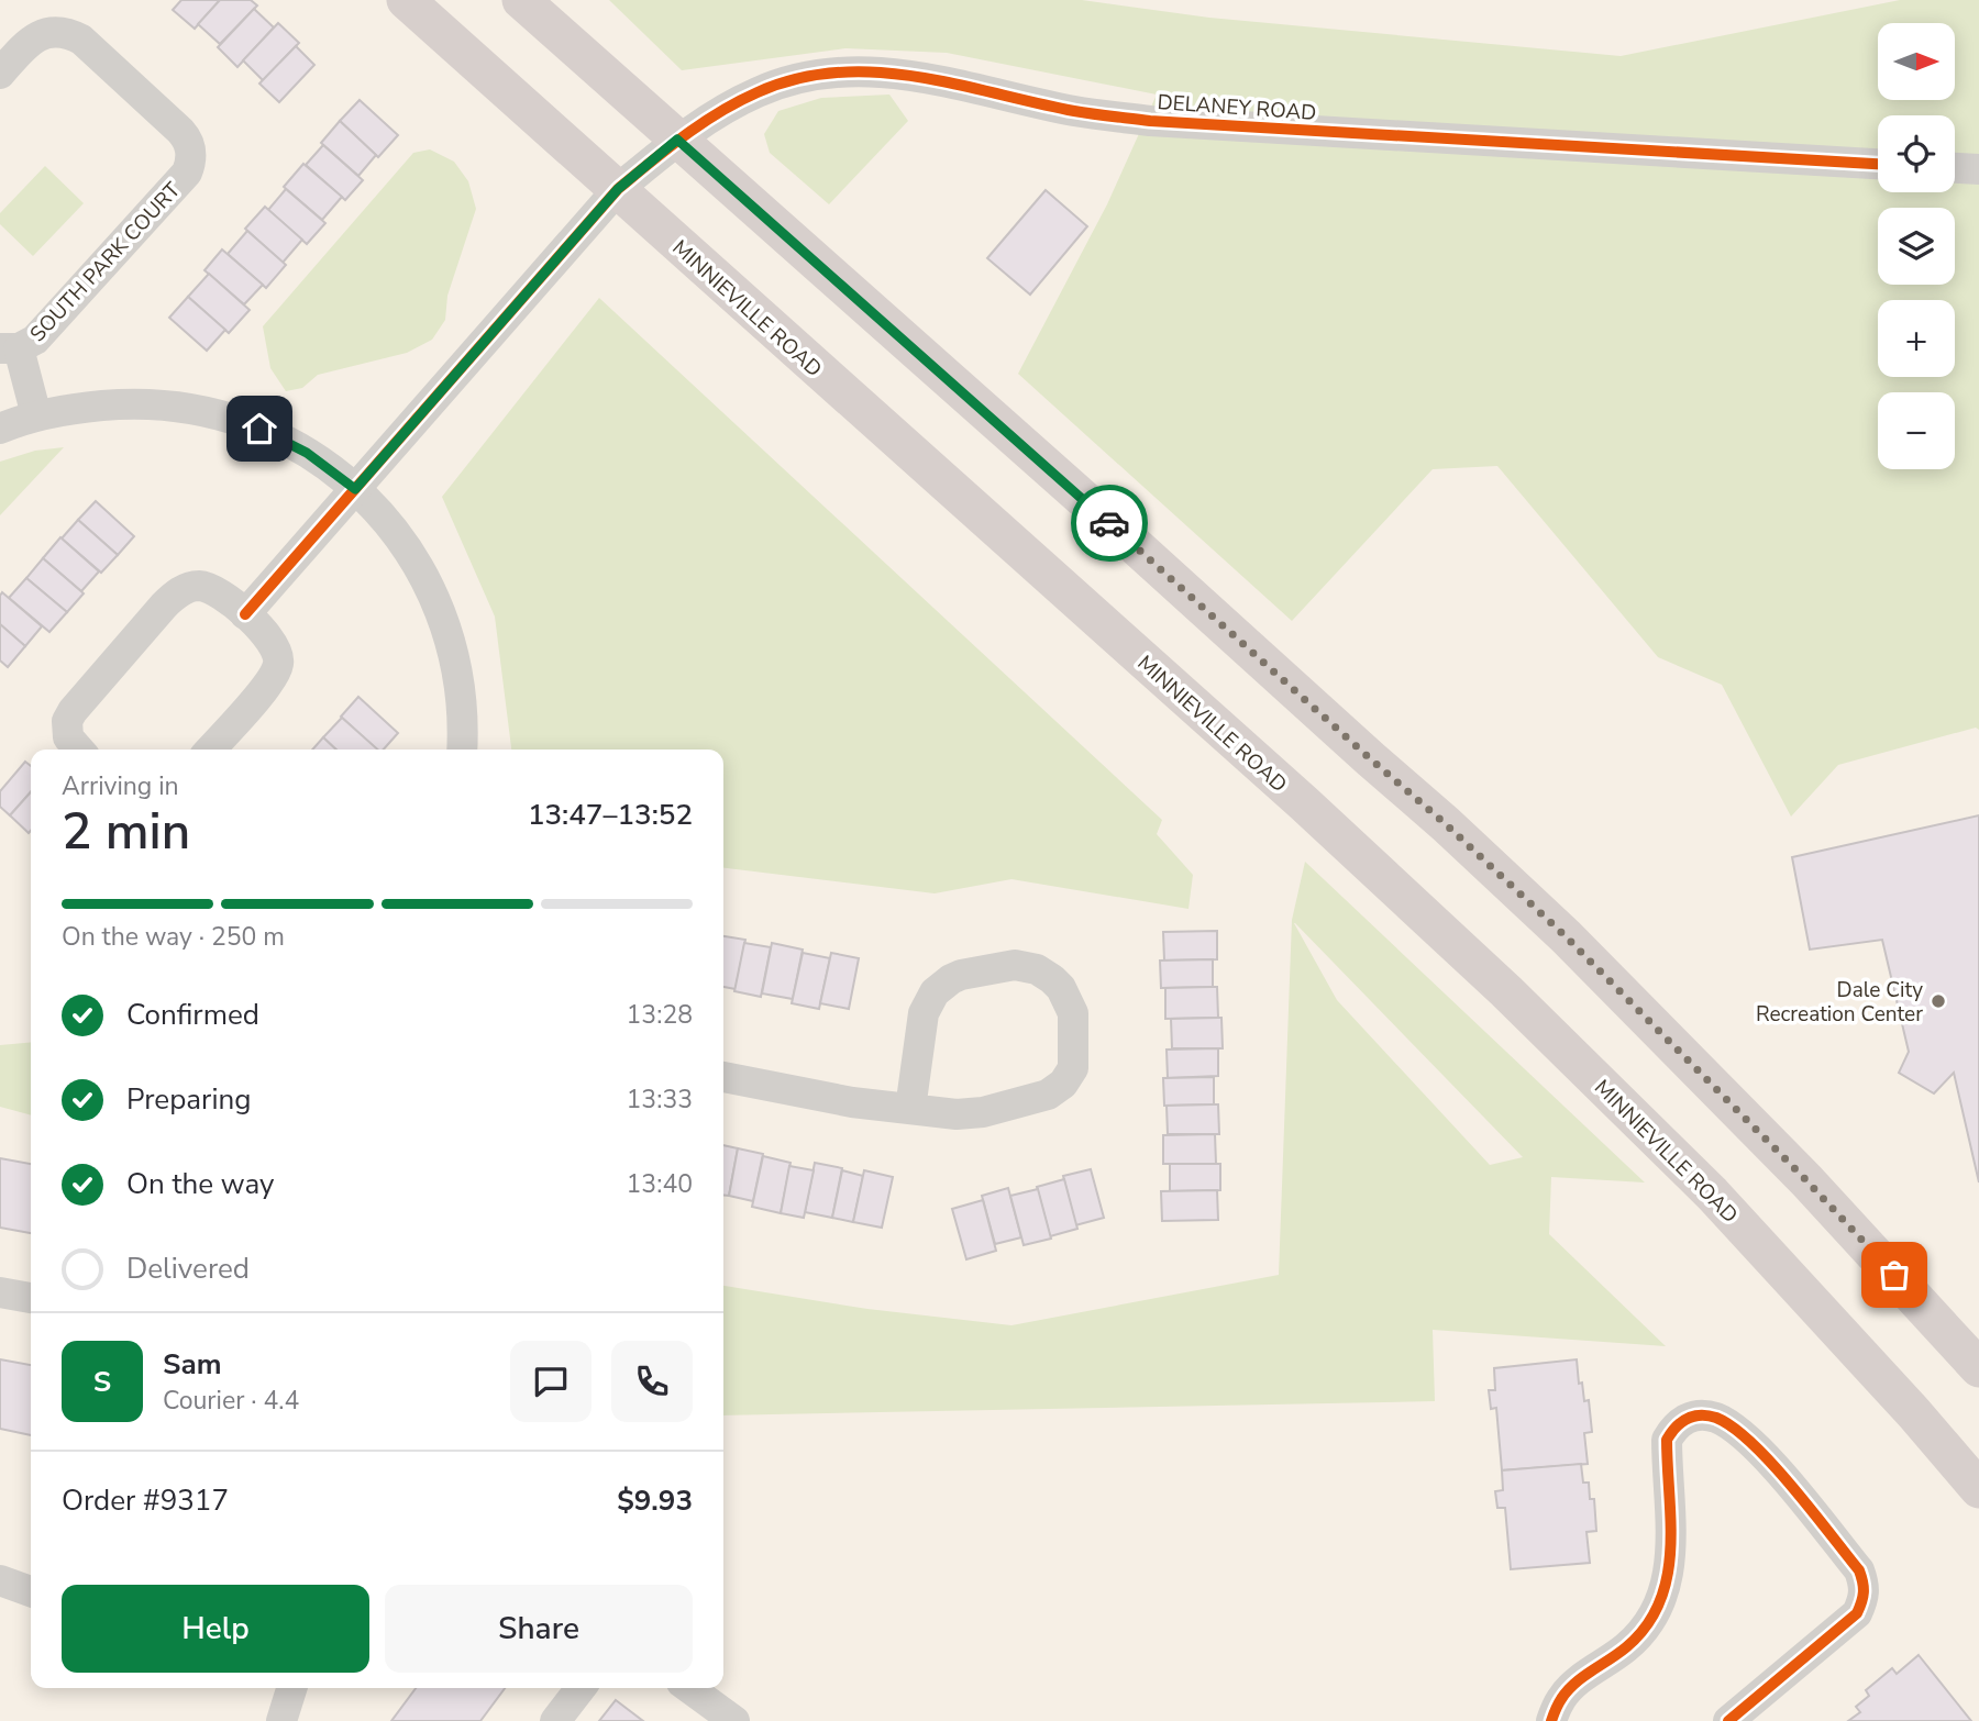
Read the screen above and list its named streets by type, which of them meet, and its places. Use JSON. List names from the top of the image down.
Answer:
{
  "streets": {
    "main road": ["MINNIEVILLE ROAD"],
    "street": ["DELANEY ROAD", "SOUTH PARK COURT"]
  },
  "crossings": [
    ["DELANEY ROAD", "MINNIEVILLE ROAD"]
  ],
  "places": ["Dale City Recreation Center"],
  "north": "right",
  "page": {
    "map_buttons": ["+", "−"],
    "heading": ["2 min", "Arriving in", "13:47–13:52"],
    "panel": [
      "Sam",
      "Courier · 4.4",
      "Order #9317",
      "$9.93"
    ],
    "bar": "On the way · 250 m",
    "list": [
      ["Confirmed", "13:28"],
      ["Preparing", "13:33"],
      ["On the way", "13:40"],
      "Delivered"
    ],
    "round": "S",
    "buttons": ["Help", "Share"]
  }
}
